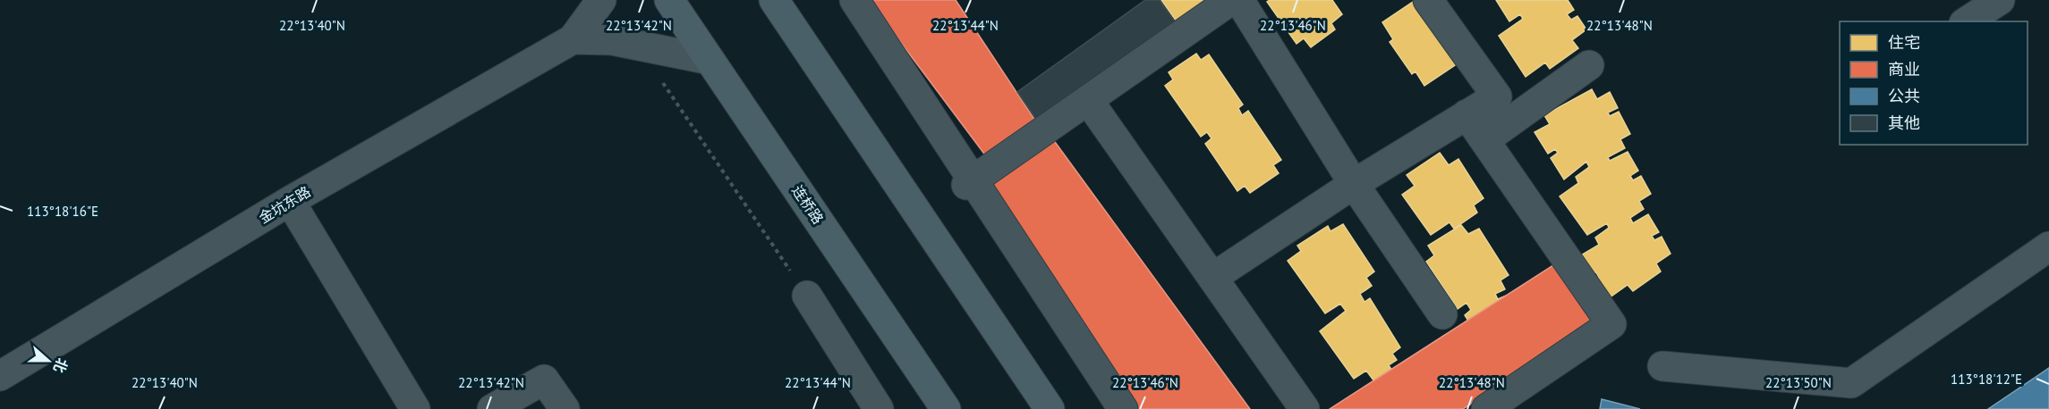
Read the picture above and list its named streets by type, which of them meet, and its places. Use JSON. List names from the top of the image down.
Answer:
{
  "streets": {
    "main road": ["连桥路"],
    "street": ["金坑东路"]
  },
  "legend": [
    "住宅",
    "商业",
    "公共",
    "其他"
  ],
  "north": "right",
  "coordinates": [
    "22°13'40\"N",
    "22°13'42\"N",
    "22°13'44\"N",
    "22°13'46\"N",
    "22°13'48\"N",
    "113°18'16\"E",
    "113°18'12\"E",
    "22°13'50\"N"
  ]
}
